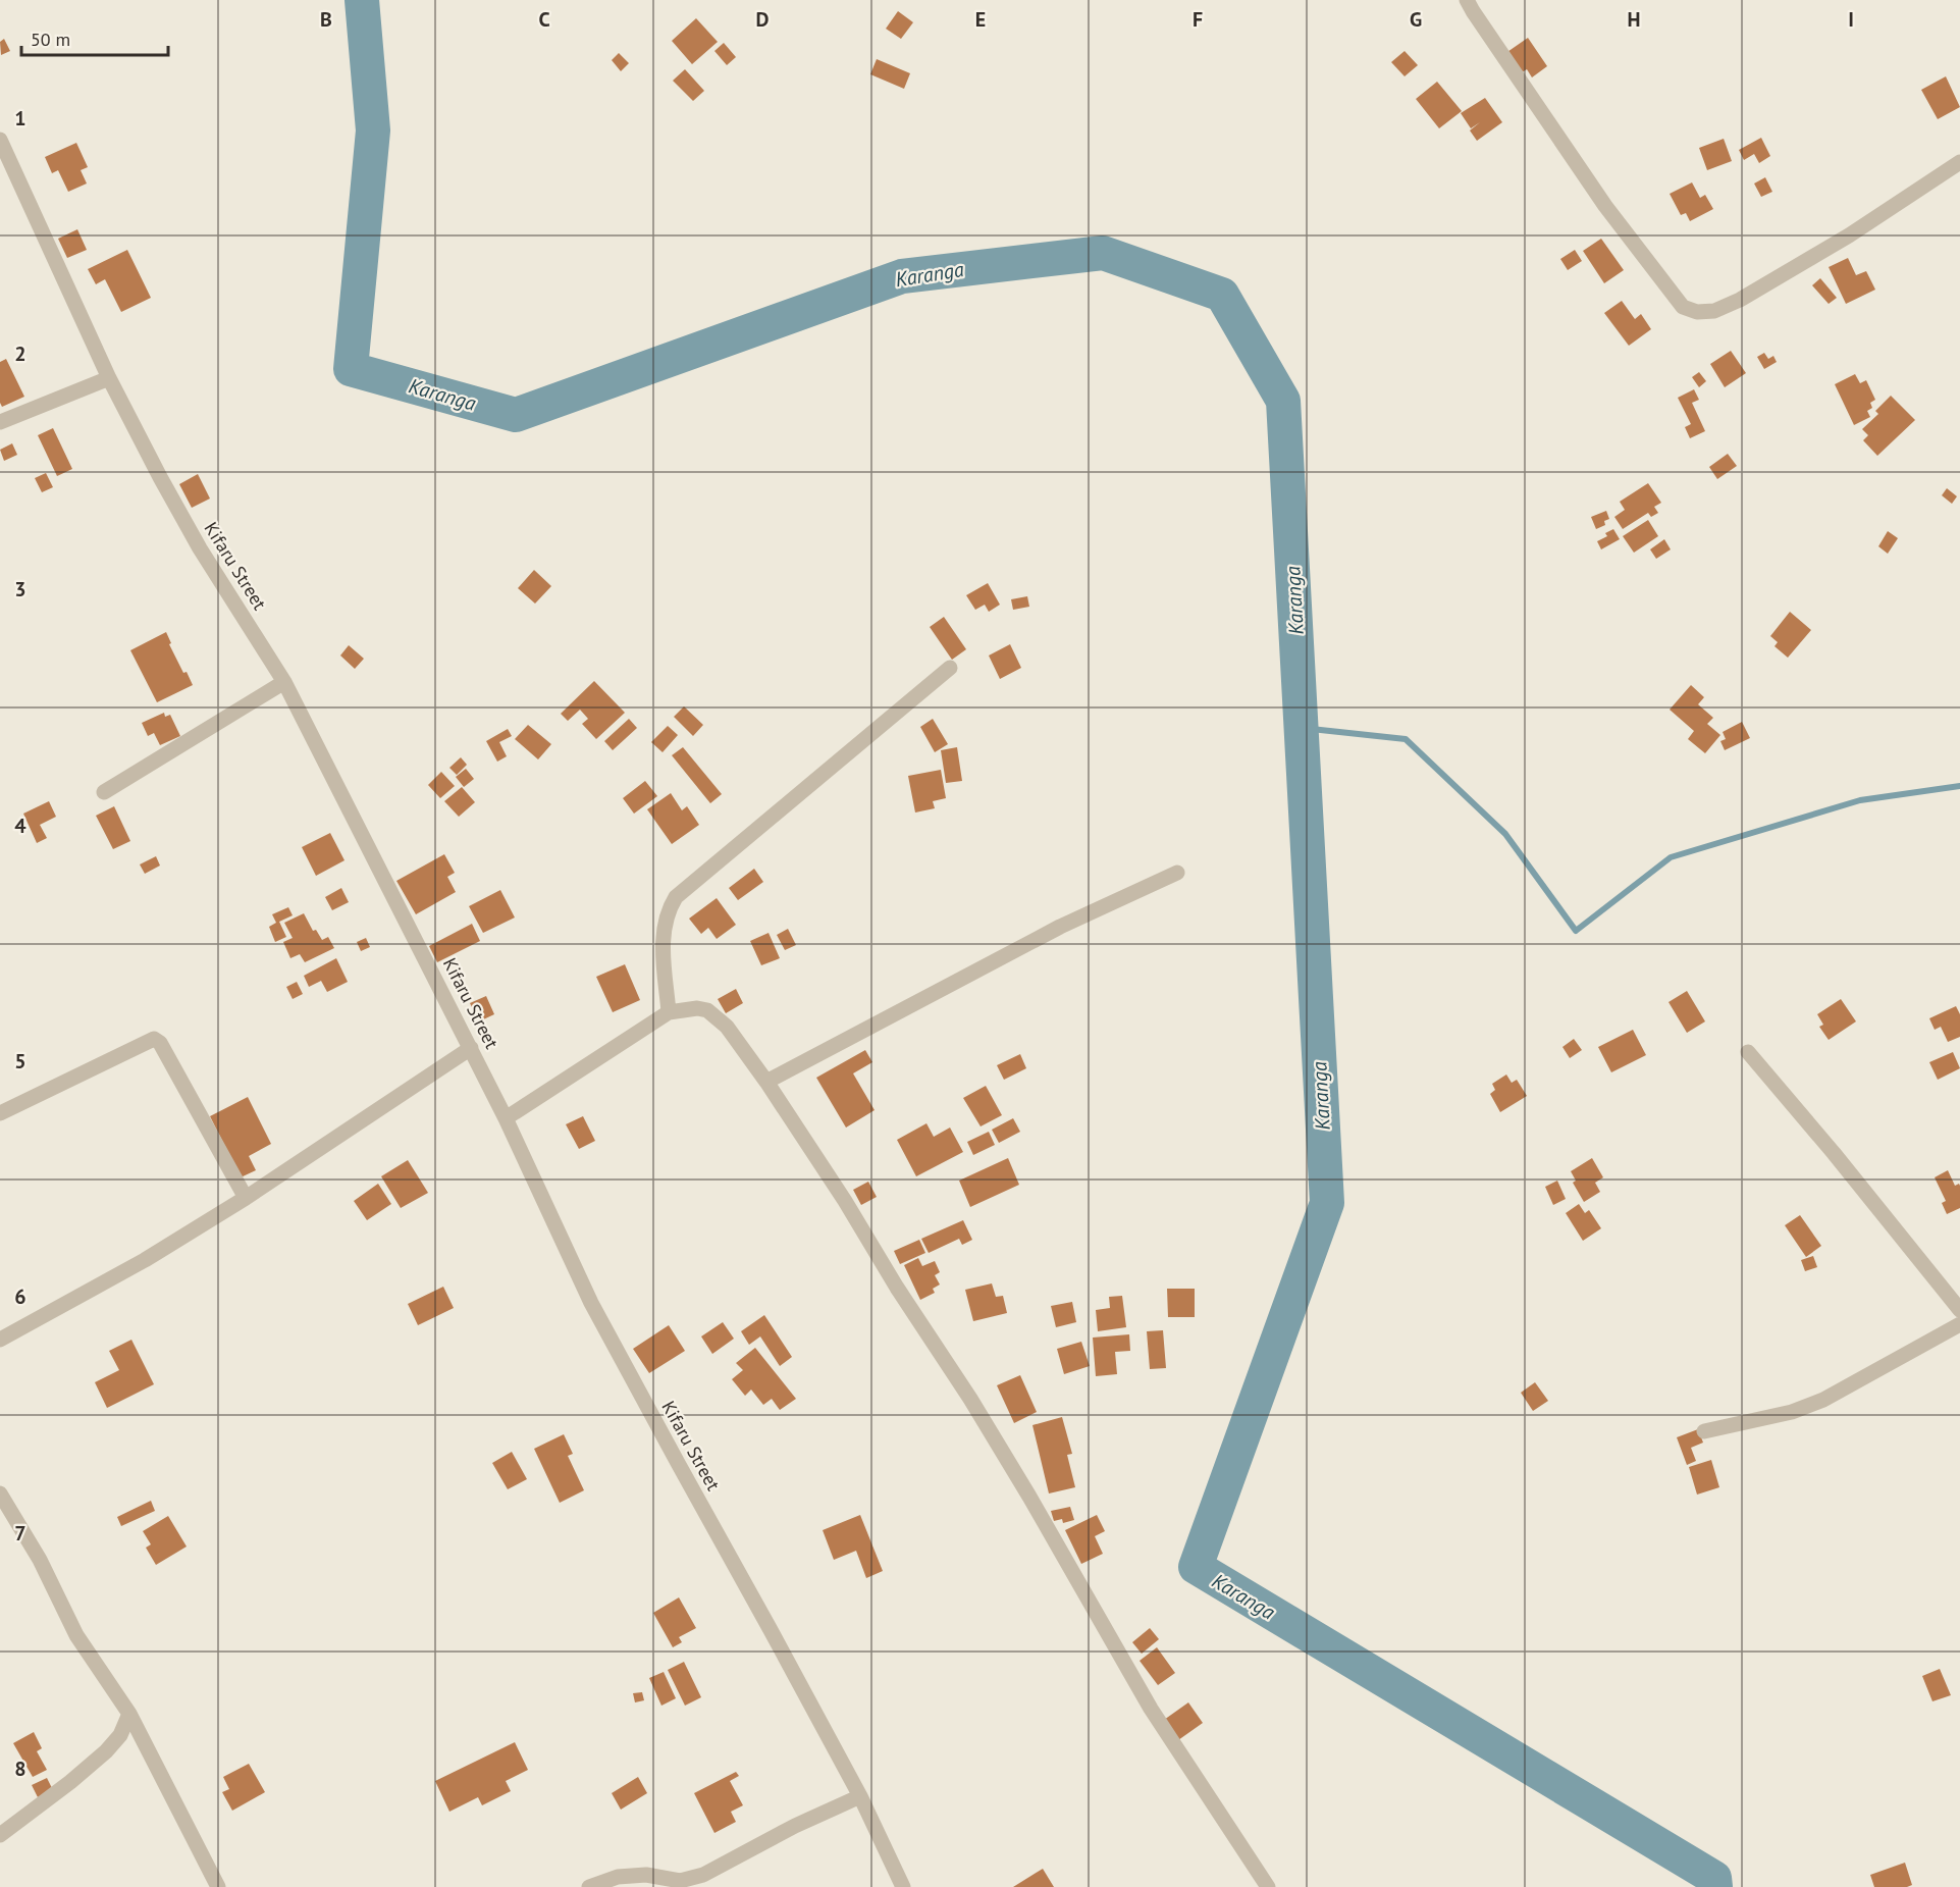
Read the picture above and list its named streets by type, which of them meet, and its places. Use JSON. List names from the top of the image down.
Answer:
{
  "streets": {
    "street": ["Kifaru Street"]
  },
  "water": ["Karanga"],
  "scale_bar": "50 m",
  "grid": {
    "columns": [
      "B",
      "C",
      "D",
      "E",
      "F",
      "G",
      "H",
      "I"
    ],
    "rows": [
      "1",
      "2",
      "3",
      "4",
      "5",
      "6",
      "7",
      "8"
    ]
  }
}
